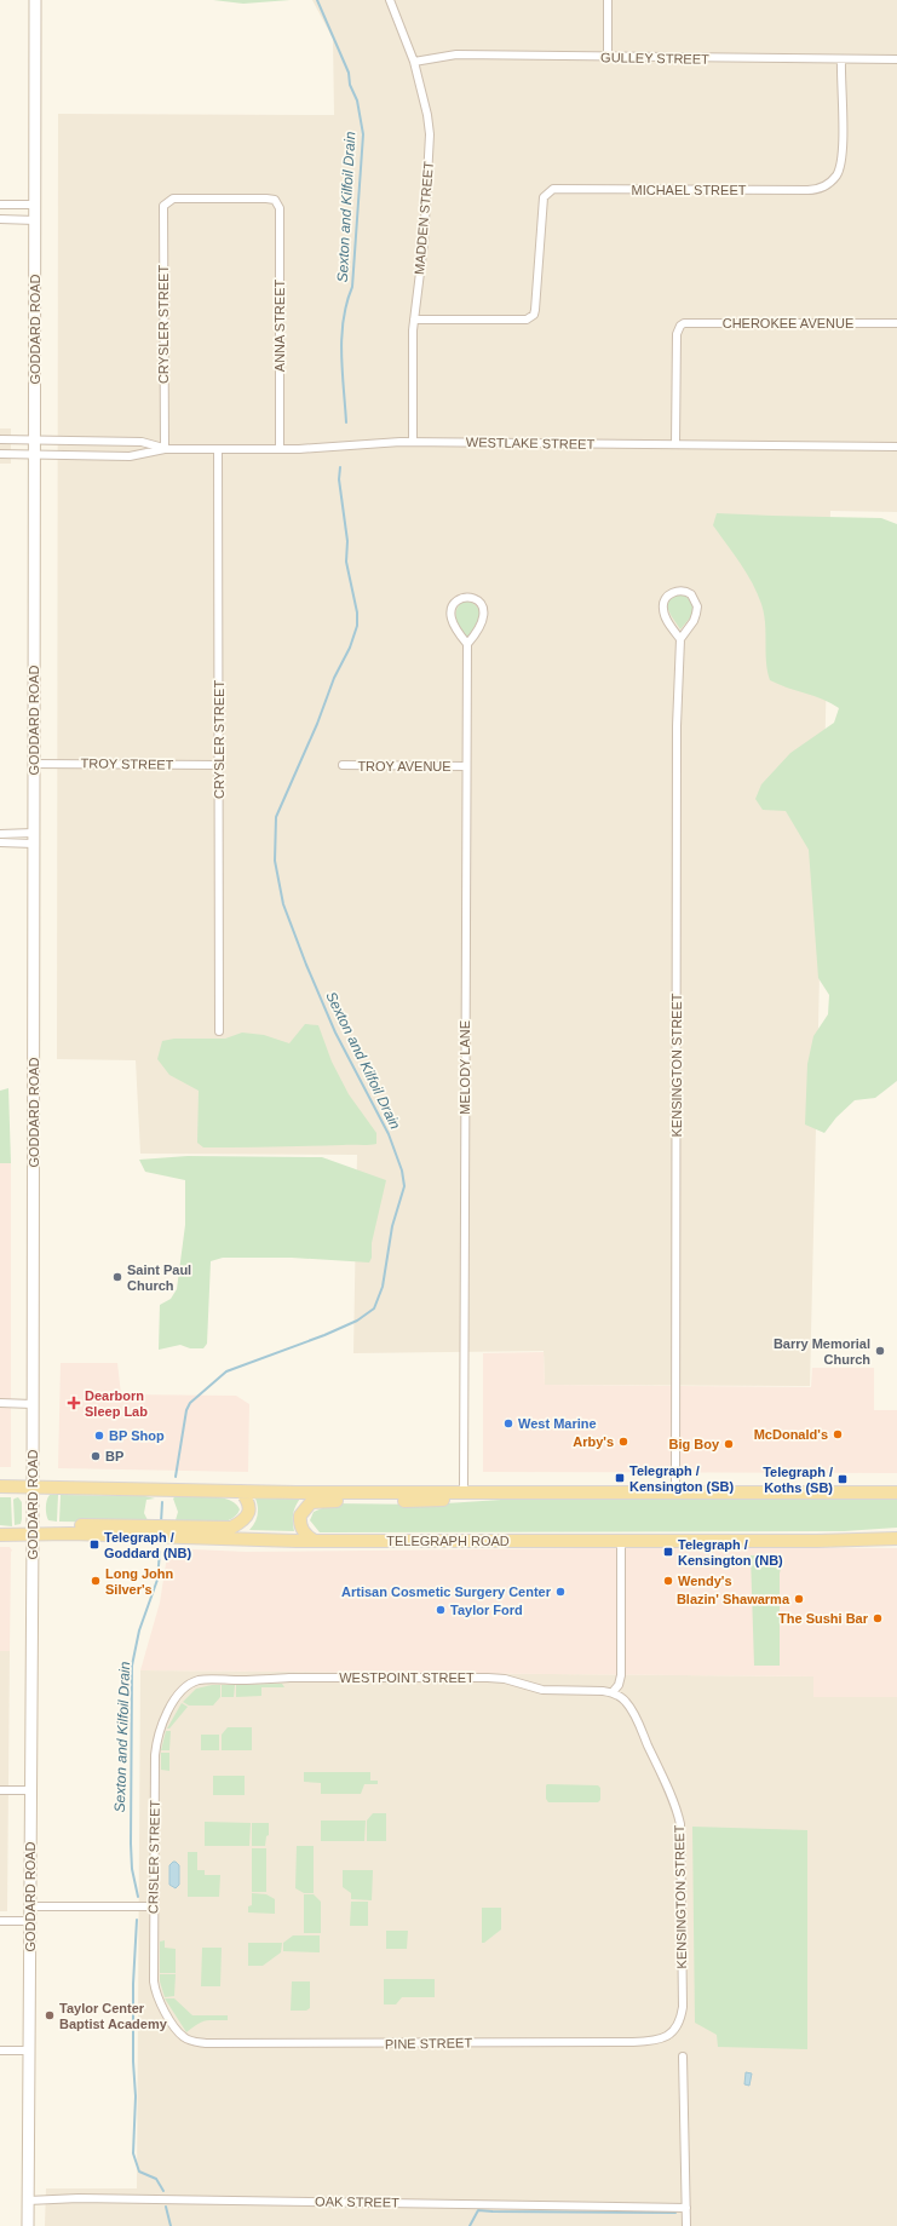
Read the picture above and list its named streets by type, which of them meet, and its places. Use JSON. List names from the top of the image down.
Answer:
{
  "streets": {
    "main road": ["GODDARD ROAD", "TELEGRAPH ROAD"],
    "street": [
      "GULLEY STREET",
      "MICHAEL STREET",
      "MADDEN STREET",
      "CHEROKEE AVENUE",
      "CRYSLER STREET",
      "ANNA STREET",
      "WESTLAKE STREET",
      "TROY STREET",
      "TROY AVENUE",
      "KENSINGTON STREET",
      "MELODY LANE",
      "WESTPOINT STREET",
      "CRISLER STREET",
      "PINE STREET",
      "OAK STREET"
    ]
  },
  "crossings": [
    ["GULLEY STREET", "MICHAEL STREET"],
    ["GULLEY STREET", "MADDEN STREET"],
    ["MICHAEL STREET", "MADDEN STREET"],
    ["MADDEN STREET", "WESTLAKE STREET"],
    ["CHEROKEE AVENUE", "WESTLAKE STREET"],
    ["CRYSLER STREET", "ANNA STREET"],
    ["CRYSLER STREET", "WESTLAKE STREET"],
    ["CRYSLER STREET", "TROY STREET"],
    ["ANNA STREET", "WESTLAKE STREET"],
    ["GODDARD ROAD", "WESTLAKE STREET"],
    ["GODDARD ROAD", "TROY STREET"],
    ["GODDARD ROAD", "TELEGRAPH ROAD"],
    ["GODDARD ROAD", "OAK STREET"],
    ["TROY AVENUE", "MELODY LANE"],
    ["KENSINGTON STREET", "WESTPOINT STREET"],
    ["KENSINGTON STREET", "PINE STREET"],
    ["WESTPOINT STREET", "CRISLER STREET"],
    ["CRISLER STREET", "PINE STREET"]
  ],
  "water": ["Sexton and Kilfoil Drain"],
  "places": {
    "other": [
      "Saint Paul Church",
      "Barry Memorial Church",
      "West Marine",
      "McDonald's",
      "BP Shop",
      "Arby's",
      "Big Boy",
      "BP",
      "Long John Silver's",
      "Wendy's",
      "Artisan Cosmetic Surgery Center",
      "Blazin' Shawarma",
      "Taylor Ford",
      "The Sushi Bar",
      "Taylor Center Baptist Academy"
    ],
    "health": ["Dearborn Sleep Lab"],
    "transit": [
      "Telegraph / Kensington (SB)",
      "Telegraph / Koths (SB)",
      "Telegraph / Goddard (NB)",
      "Telegraph / Kensington (NB)"
    ]
  }
}
